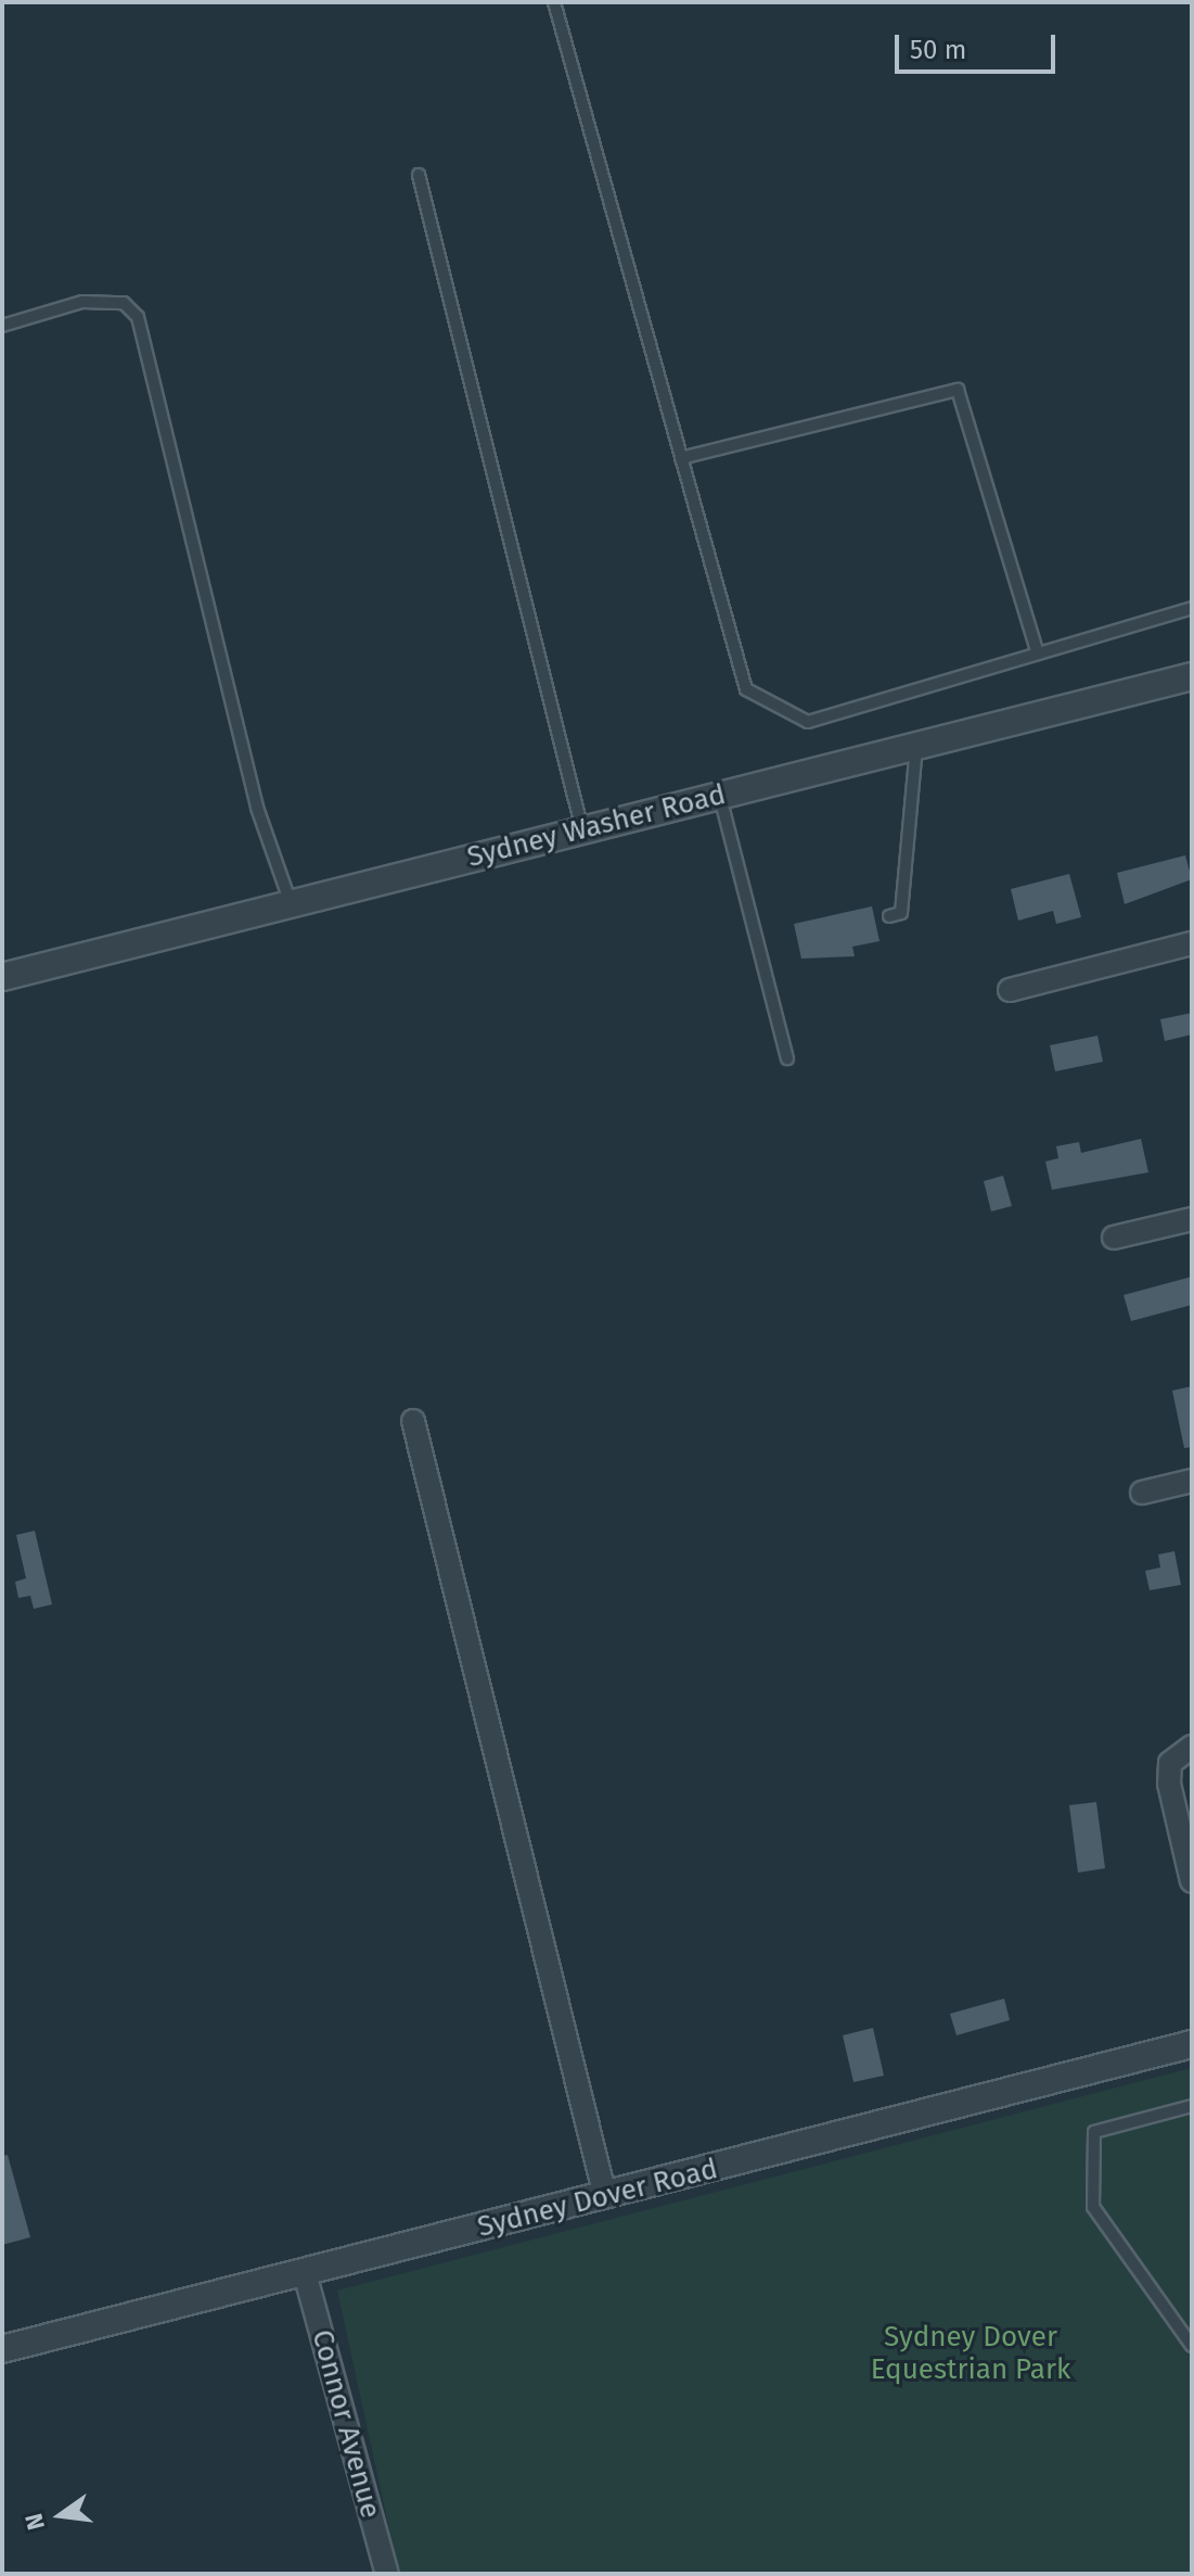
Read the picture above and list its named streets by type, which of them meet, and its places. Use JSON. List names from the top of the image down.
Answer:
{
  "streets": {
    "street": ["Sydney Washer Road", "Sydney Dover Road", "Connor Avenue"]
  },
  "crossings": [
    ["Sydney Dover Road", "Connor Avenue"]
  ],
  "parks": ["Sydney Dover Equestrian Park"],
  "scale_bar": "50 m",
  "north": "left"
}
